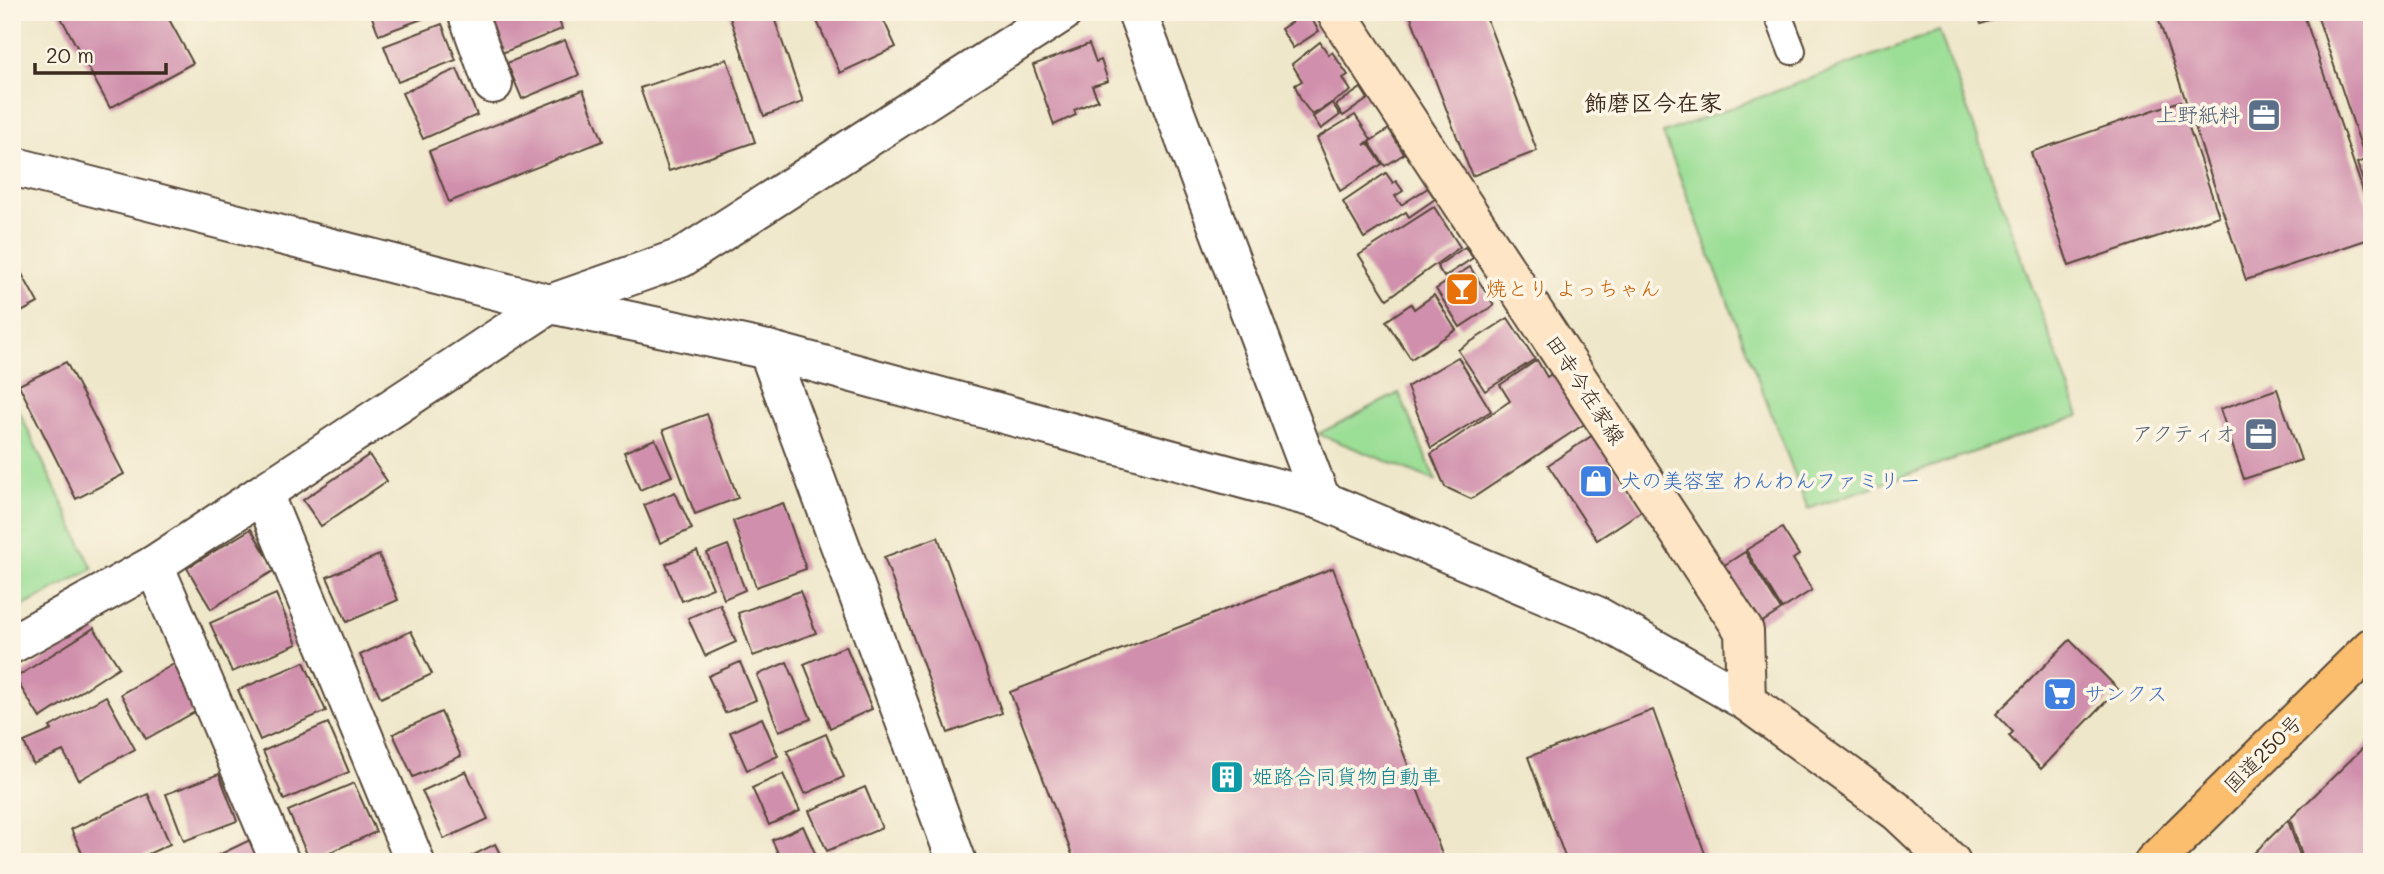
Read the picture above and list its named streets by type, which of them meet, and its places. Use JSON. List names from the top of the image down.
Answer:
{
  "streets": {
    "highway": ["国道250号"],
    "main road": ["田寺今在家線"]
  },
  "districts": ["飾磨区今在家"],
  "places": {
    "office": ["上野紙料", "アクティオ"],
    "bar": ["焼とり よっちゃん"],
    "shop": ["犬の美容室 わんわんファミリー"],
    "supermarket": ["サンクス"],
    "building": ["姫路合同貨物自動車"]
  },
  "scale_bar": "20 m"
}
